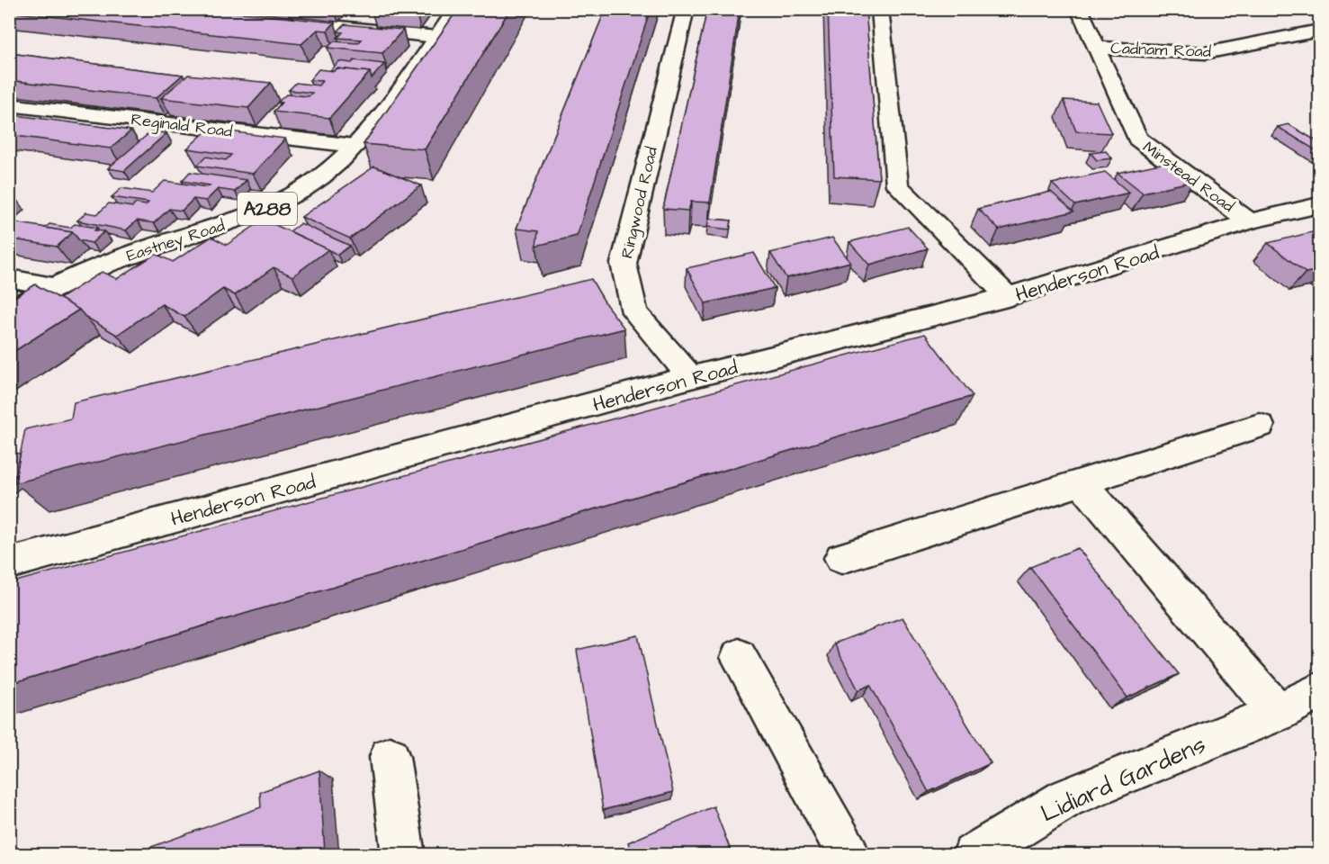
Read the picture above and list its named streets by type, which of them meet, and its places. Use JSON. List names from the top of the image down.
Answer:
{
  "streets": {
    "street": [
      "Cadnam Road",
      "Reginald Road",
      "Minstead Road",
      "Ringwood Road",
      "A288",
      "Eastney Road",
      "Henderson Road",
      "Lidiard Gardens"
    ]
  },
  "crossings": [
    ["Cadnam Road", "Minstead Road"],
    ["Reginald Road", "Eastney Road"],
    ["Minstead Road", "Henderson Road"],
    ["Ringwood Road", "Henderson Road"]
  ]
}
